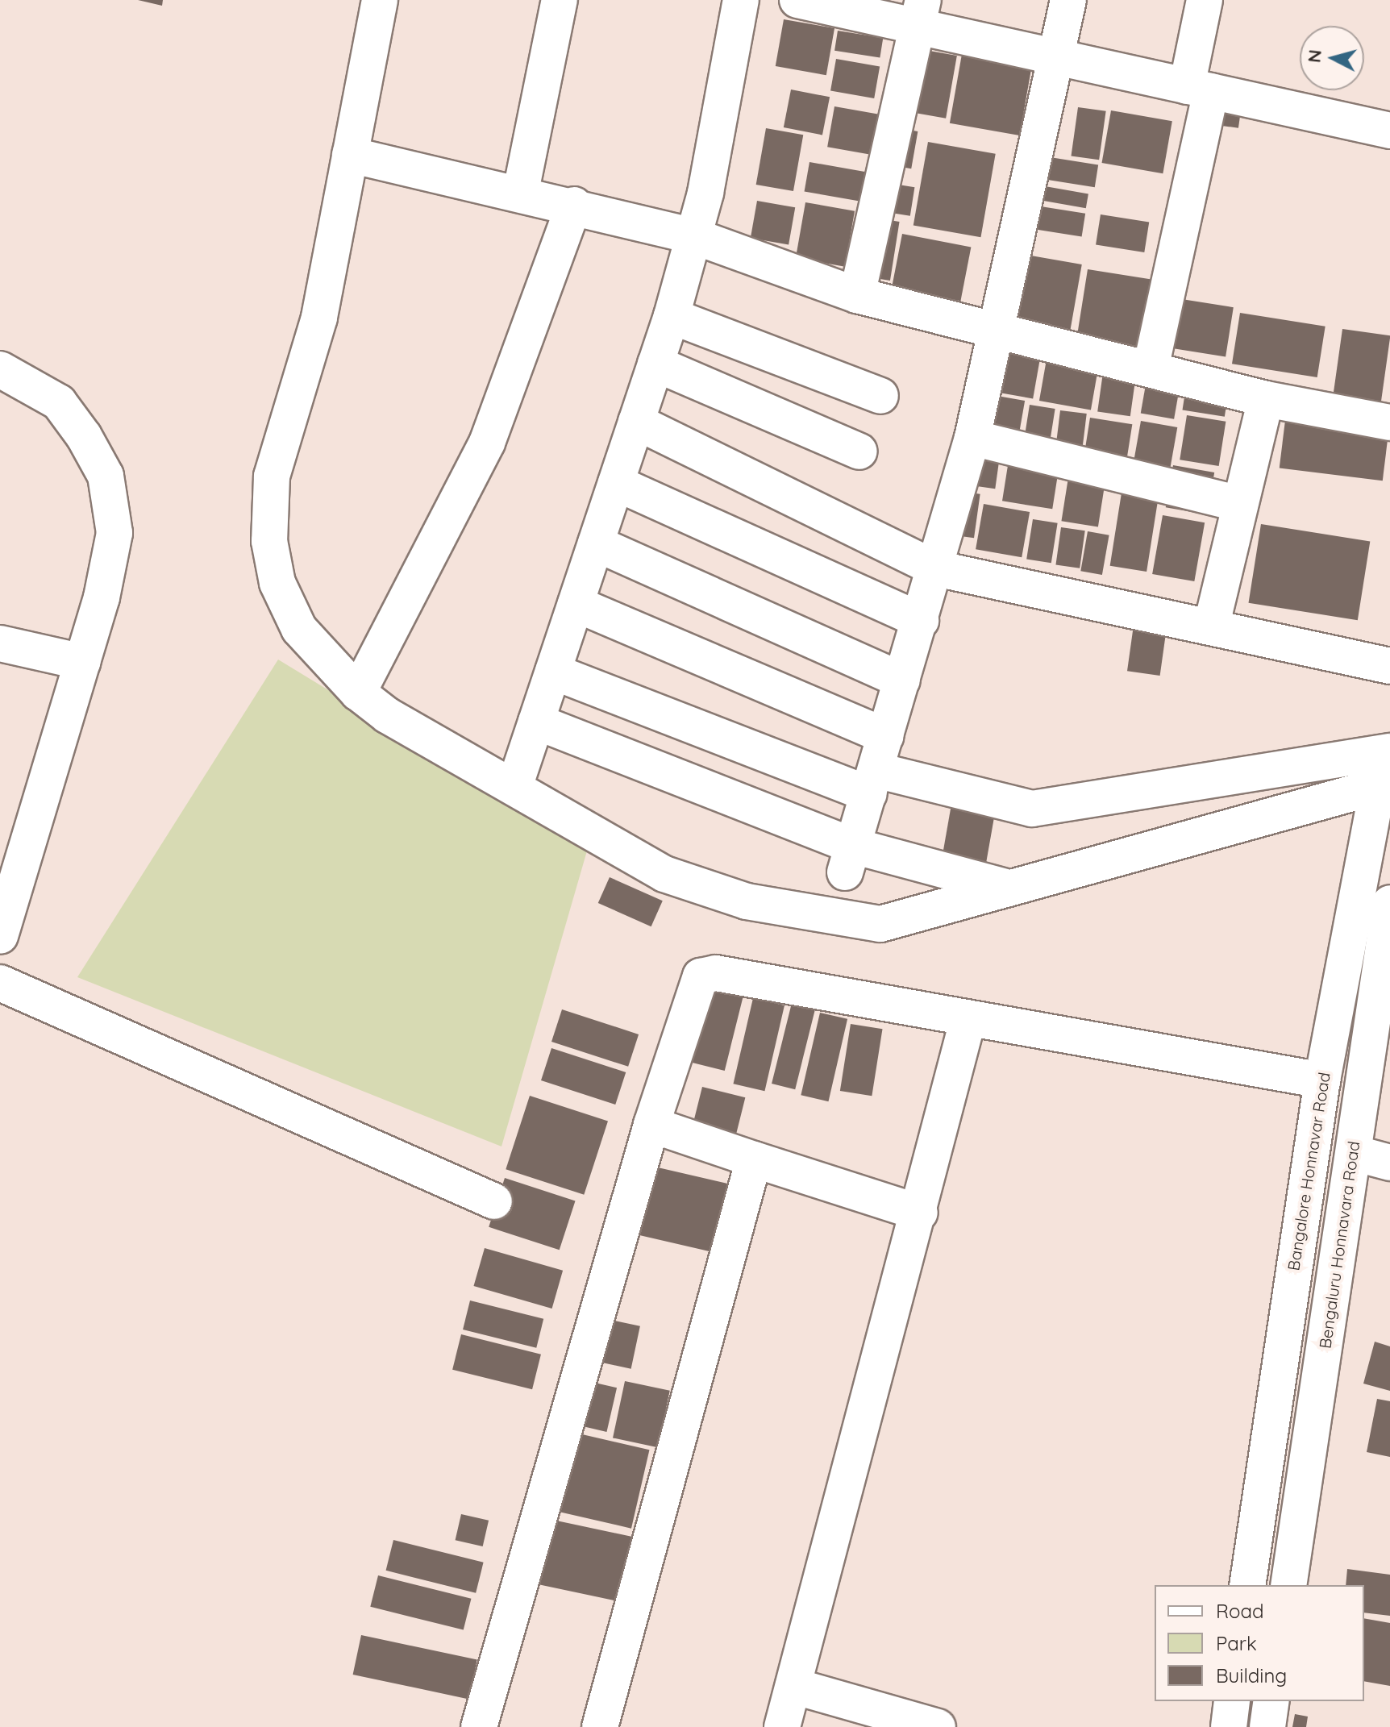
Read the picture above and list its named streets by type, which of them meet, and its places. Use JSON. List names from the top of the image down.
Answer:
{
  "streets": {
    "street": ["Bangalore Honnavar Road", "Bengaluru Honnavara Road"]
  },
  "legend": ["Road", "Park", "Building"],
  "north": "left"
}
